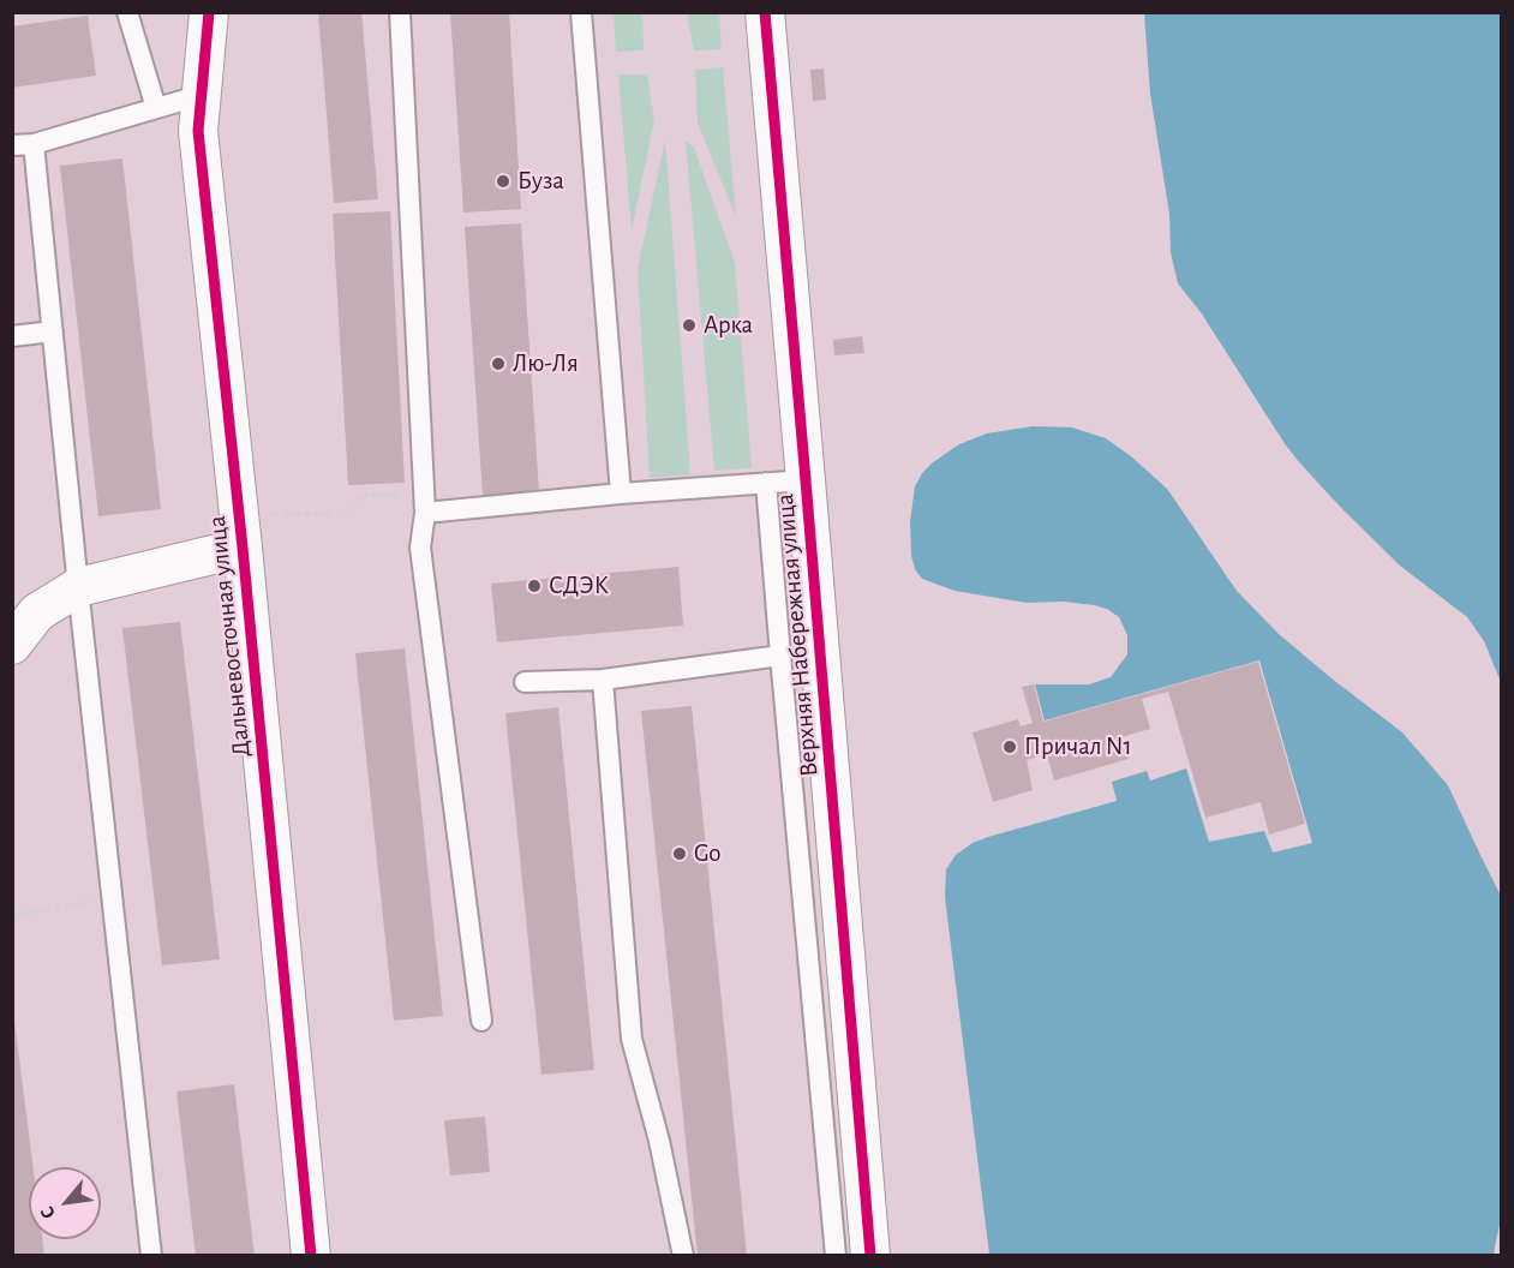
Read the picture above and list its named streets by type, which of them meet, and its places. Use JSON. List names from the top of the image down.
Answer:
{
  "streets": {
    "street": ["Верхняя Набережная улица", "Дальневосточная улица"]
  },
  "places": [
    "Буза",
    "Арка",
    "Лю-Ля",
    "СДЭК",
    "Причал N1",
    "Go"
  ],
  "north": "bottom left"
}
